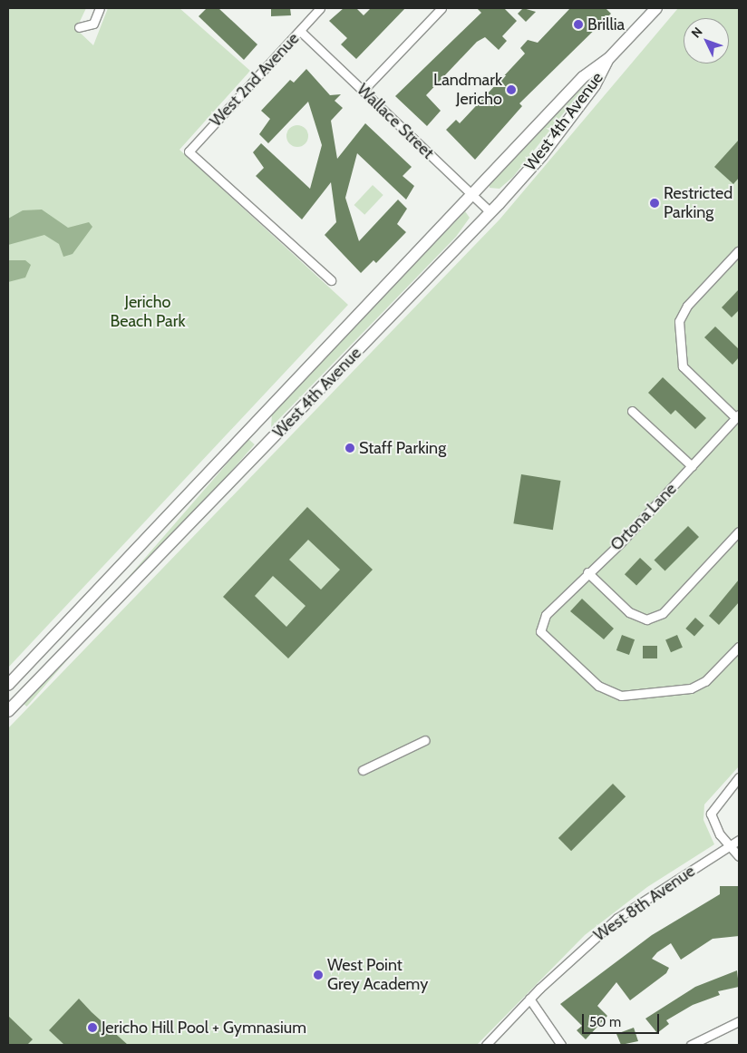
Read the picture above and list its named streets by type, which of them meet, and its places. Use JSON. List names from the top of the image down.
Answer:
{
  "streets": {
    "main road": ["West 4th Avenue"],
    "street": [
      "West 2nd Avenue",
      "Wallace Street",
      "Ortona Lane",
      "West 8th Avenue"
    ]
  },
  "crossings": [
    ["West 2nd Avenue", "Wallace Street"],
    ["Wallace Street", "West 4th Avenue"]
  ],
  "parks": ["Jericho Beach Park"],
  "places": [
    "Brillia",
    "Landmark Jericho",
    "Restricted Parking",
    "Staff Parking",
    "West Point Grey Academy",
    "Jericho Hill Pool + Gymnasium"
  ],
  "scale_bar": "50 m",
  "north": "top left"
}
